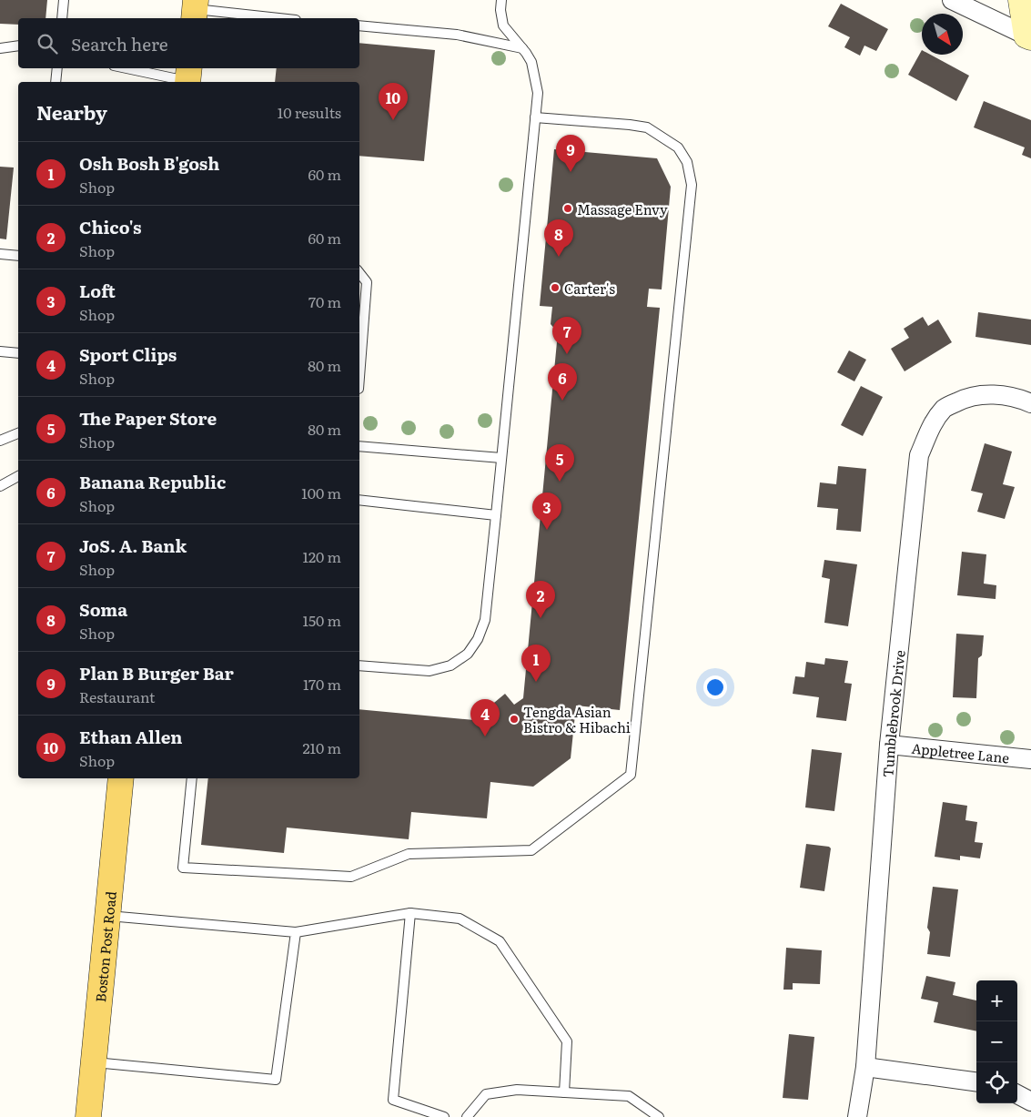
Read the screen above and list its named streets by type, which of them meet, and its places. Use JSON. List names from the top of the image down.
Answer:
{
  "streets": {
    "main road": ["Boston Post Road"],
    "street": ["Tumblebrook Drive", "Appletree Lane"]
  },
  "crossings": [
    ["Tumblebrook Drive", "Appletree Lane"]
  ],
  "places": ["Massage Envy", "Carter's", "Tengda Asian Bistro & Hibachi"],
  "north": "bottom right",
  "page": {
    "search": "Search here",
    "heading": ["Nearby", "10 results"],
    "pins": [
      "10",
      "9",
      "8",
      "7",
      "6",
      "5",
      "3",
      "2",
      "1",
      "4"
    ],
    "list": [
      {
        "mark": "1",
        "name": "Osh Bosh B'gosh",
        "note": "Shop",
        "value": "60 m"
      },
      {
        "mark": "2",
        "name": "Chico's",
        "note": "Shop",
        "value": "60 m"
      },
      {
        "mark": "3",
        "name": "Loft",
        "note": "Shop",
        "value": "70 m"
      },
      {
        "mark": "4",
        "name": "Sport Clips",
        "note": "Shop",
        "value": "80 m"
      },
      {
        "mark": "5",
        "name": "The Paper Store",
        "note": "Shop",
        "value": "80 m"
      },
      {
        "mark": "6",
        "name": "Banana Republic",
        "note": "Shop",
        "value": "100 m"
      },
      {
        "mark": "7",
        "name": "JoS. A. Bank",
        "note": "Shop",
        "value": "120 m"
      },
      {
        "mark": "8",
        "name": "Soma",
        "note": "Shop",
        "value": "150 m"
      },
      {
        "mark": "9",
        "name": "Plan B Burger Bar",
        "note": "Restaurant",
        "value": "170 m"
      },
      {
        "mark": "10",
        "name": "Ethan Allen",
        "note": "Shop",
        "value": "210 m"
      }
    ],
    "map_buttons": ["+", "−"]
  }
}
